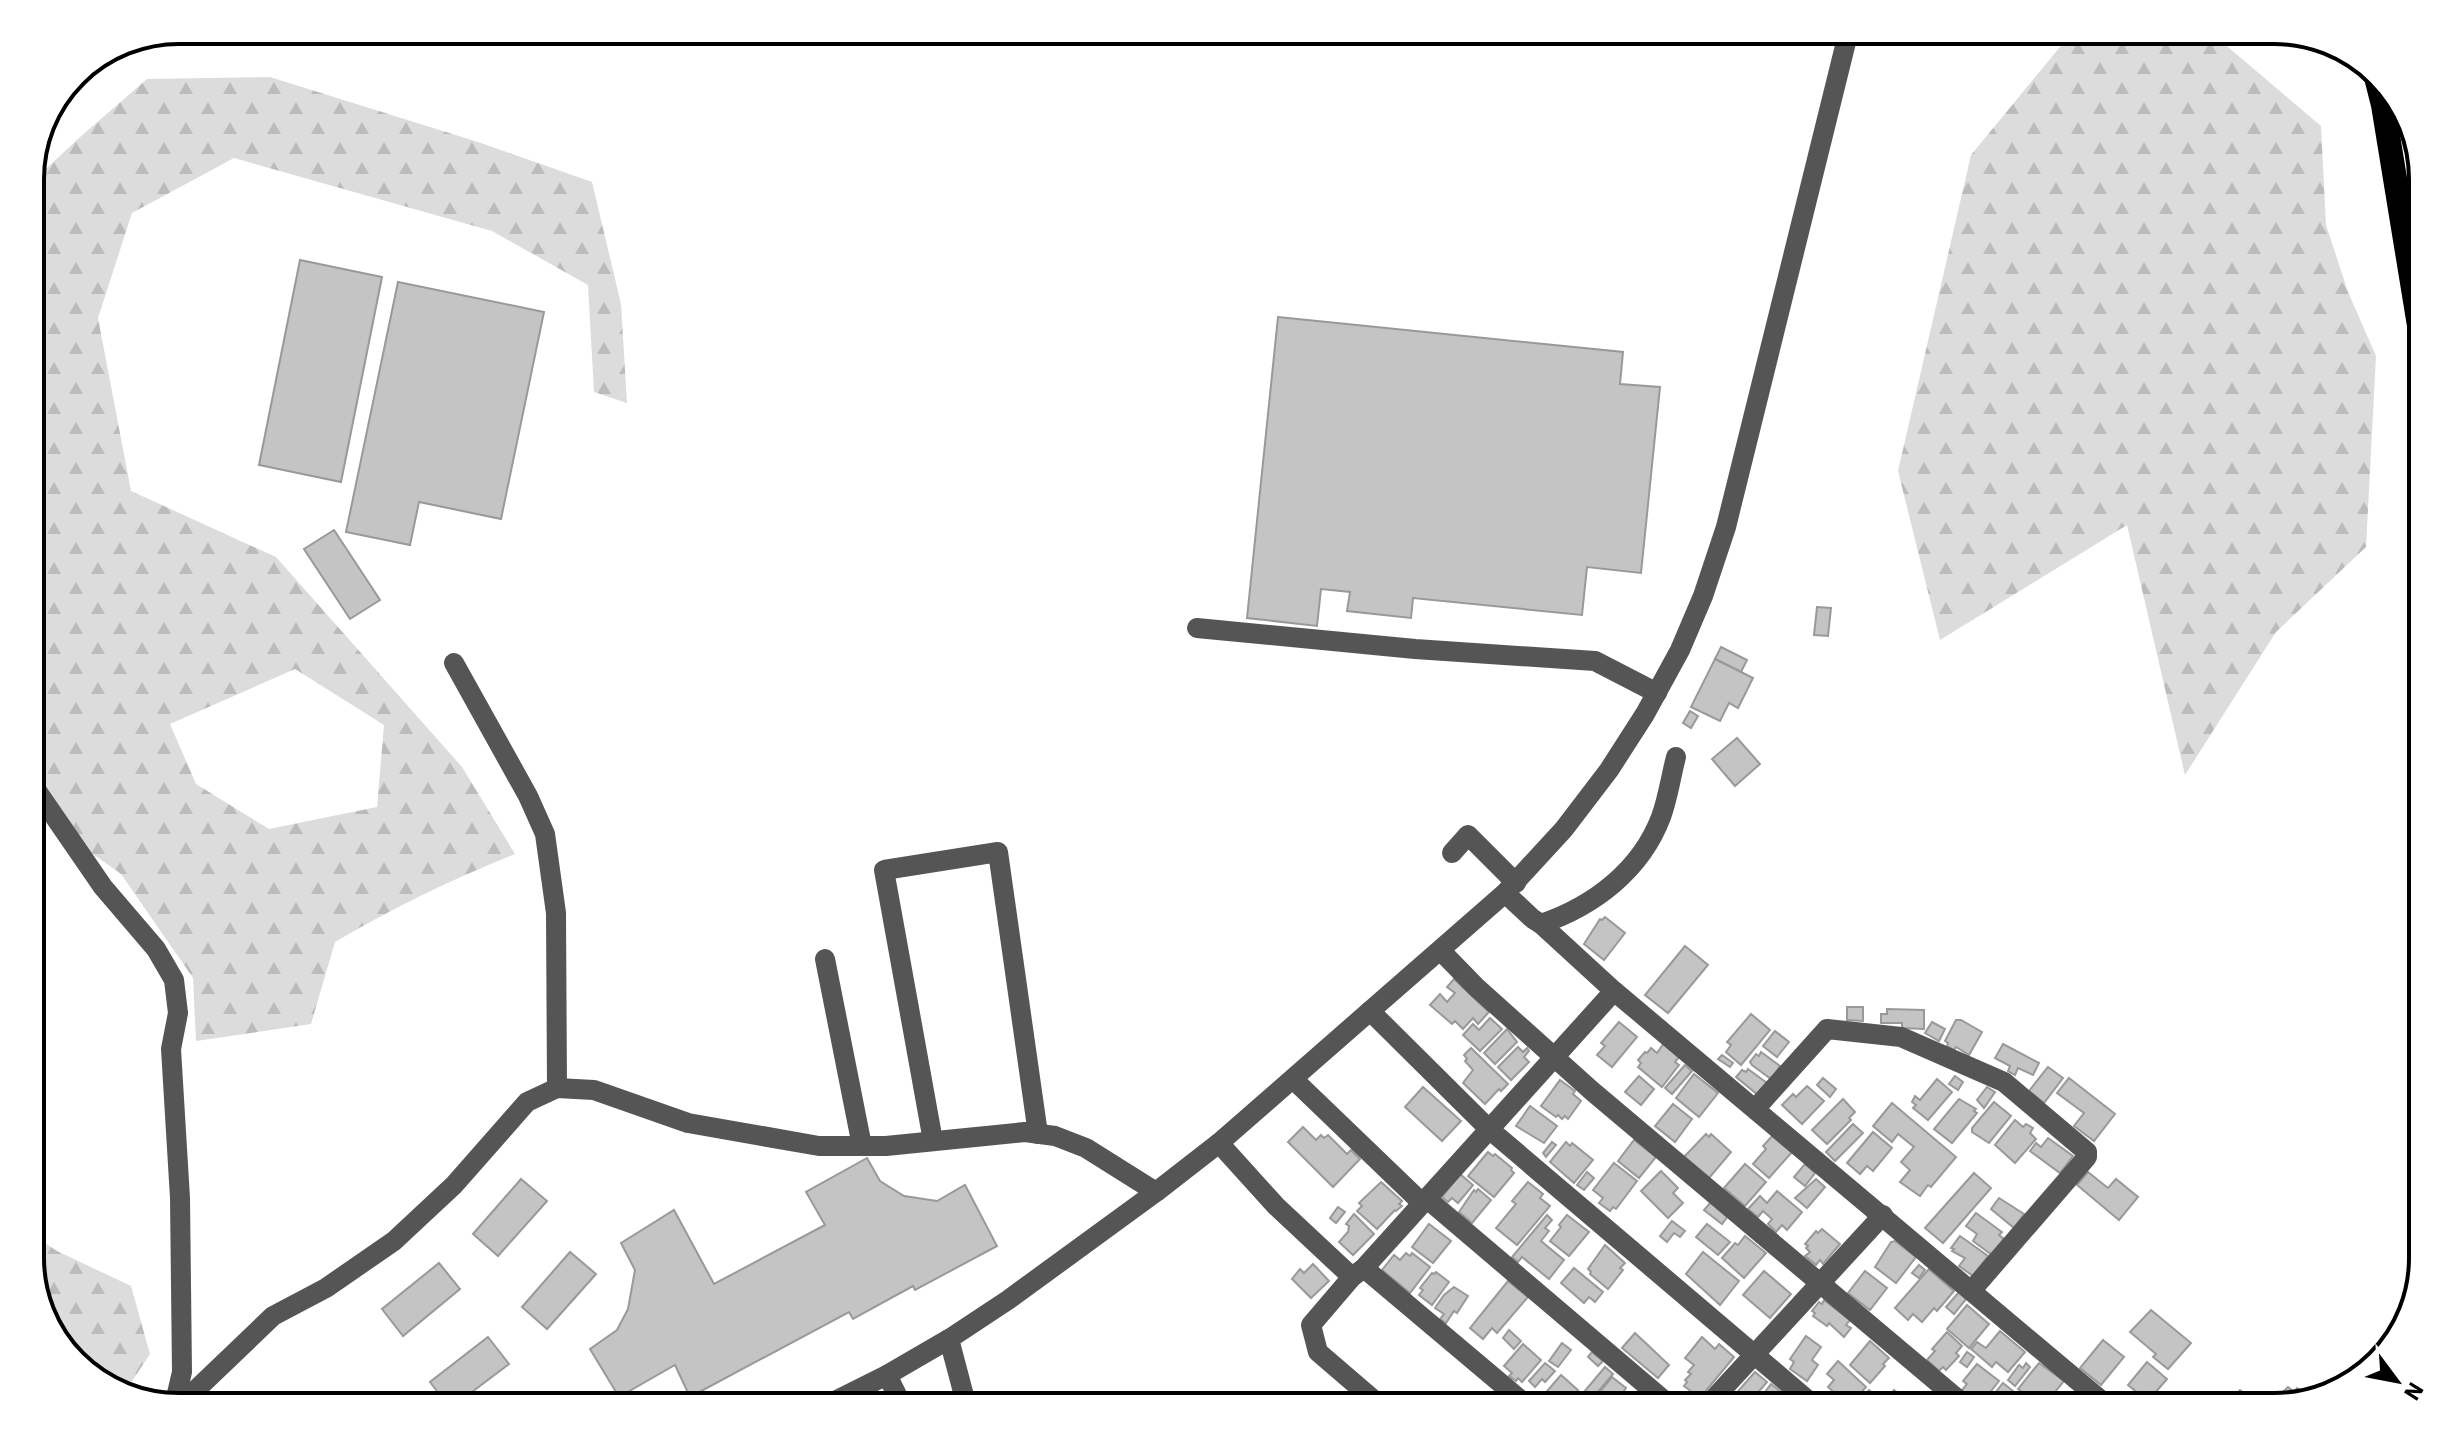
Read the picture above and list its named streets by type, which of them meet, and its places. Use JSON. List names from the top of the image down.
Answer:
{
  "north": "bottom right"
}
